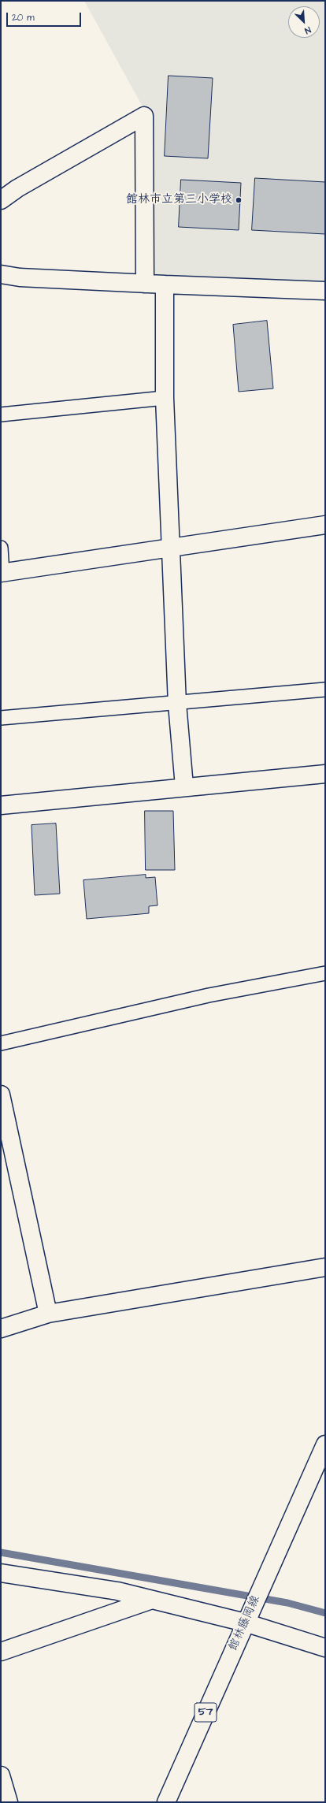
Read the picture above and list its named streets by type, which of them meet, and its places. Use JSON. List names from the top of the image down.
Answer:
{
  "streets": {
    "street": ["館林藤岡線", "57"]
  },
  "places": ["館林市立第三小学校"],
  "scale_bar": "20 m",
  "north": "bottom right"
}
